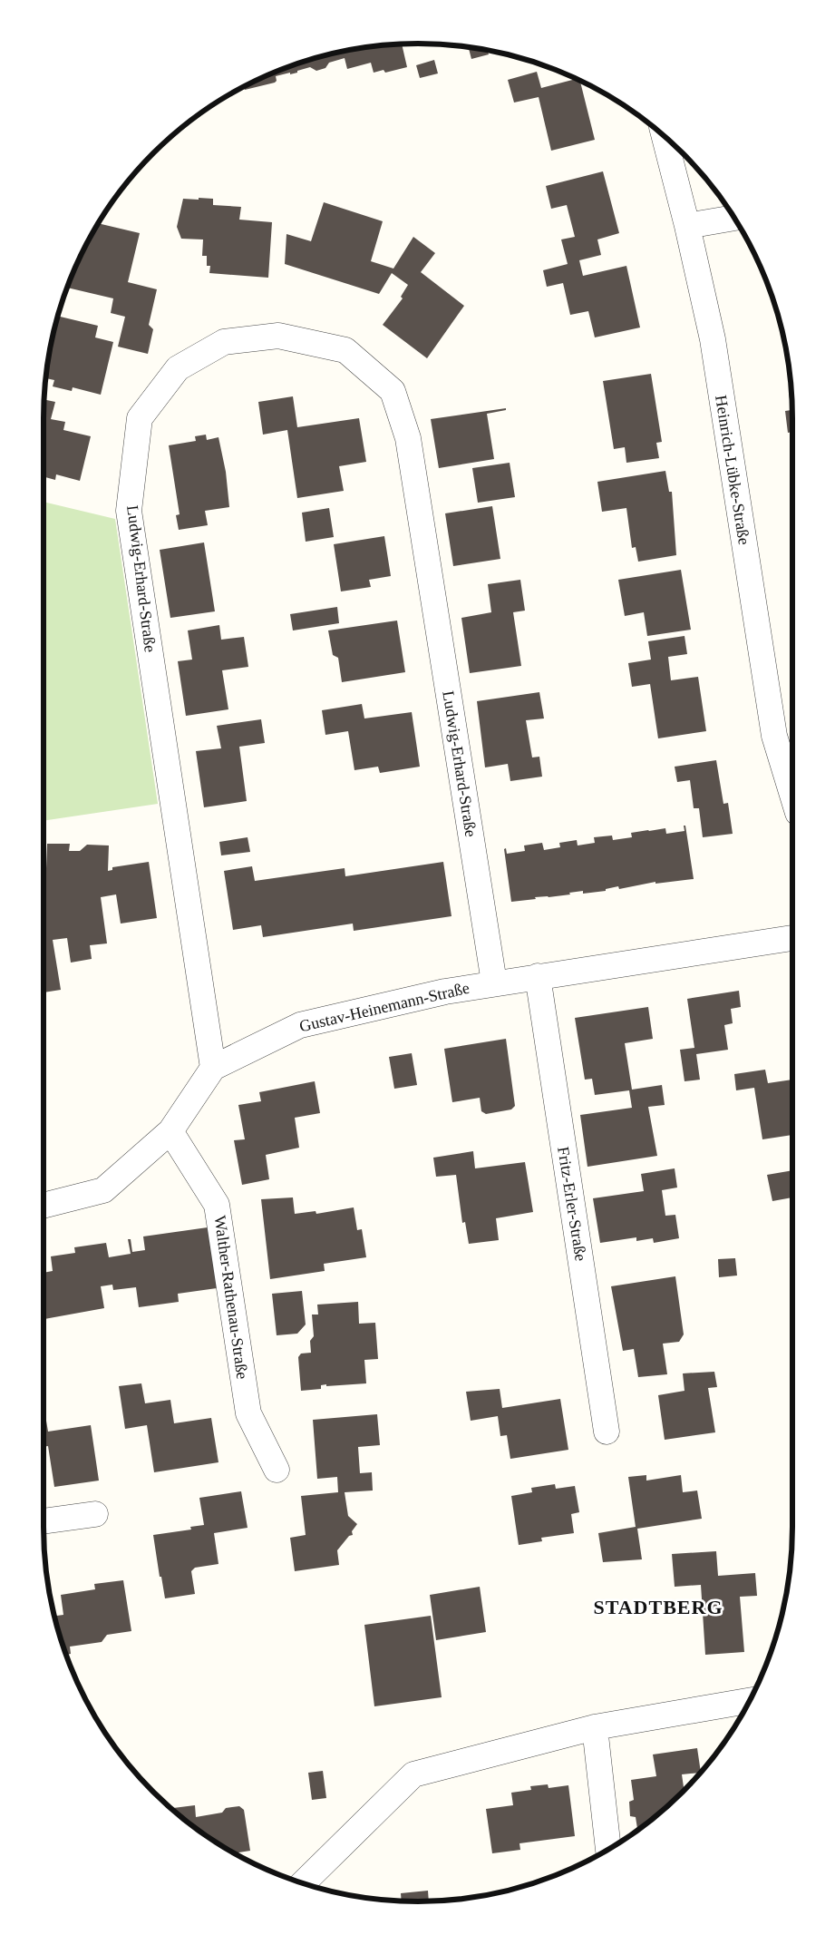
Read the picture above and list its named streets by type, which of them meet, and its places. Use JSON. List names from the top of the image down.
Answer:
{
  "streets": {
    "street": [
      "Heinrich-Lübke-Straße",
      "Ludwig-Erhard-Straße",
      "Gustav-Heinemann-Straße",
      "Fritz-Erler-Straße",
      "Walther-Rathenau-Straße"
    ]
  },
  "crossings": [
    ["Ludwig-Erhard-Straße", "Gustav-Heinemann-Straße"],
    ["Gustav-Heinemann-Straße", "Fritz-Erler-Straße"]
  ],
  "districts": ["STADTBERG"]
}
